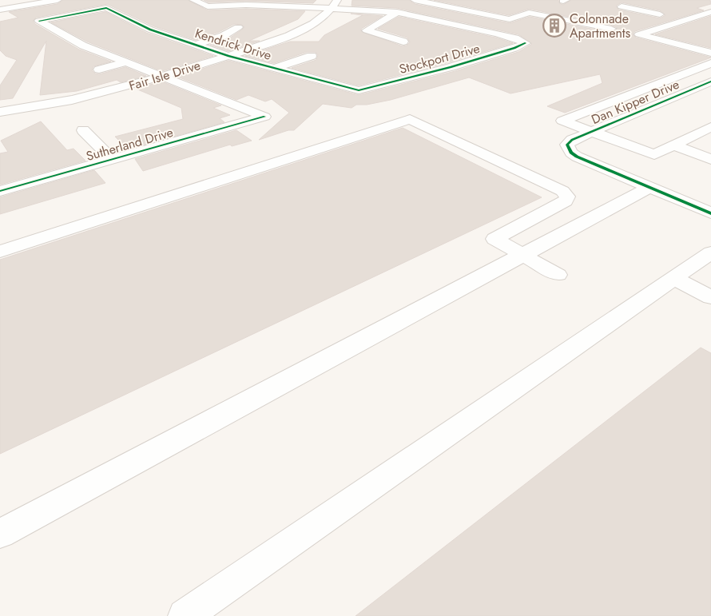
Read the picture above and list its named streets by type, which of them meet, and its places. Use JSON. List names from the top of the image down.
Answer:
{
  "streets": {
    "street": [
      "Kendrick Drive",
      "Stockport Drive",
      "Fair Isle Drive",
      "Dan Kipper Drive",
      "Sutherland Drive"
    ]
  },
  "crossings": [
    ["Kendrick Drive", "Stockport Drive"],
    ["Kendrick Drive", "Fair Isle Drive"],
    ["Fair Isle Drive", "Sutherland Drive"]
  ],
  "places": {
    "building": ["Colonnade Apartments"]
  }
}
